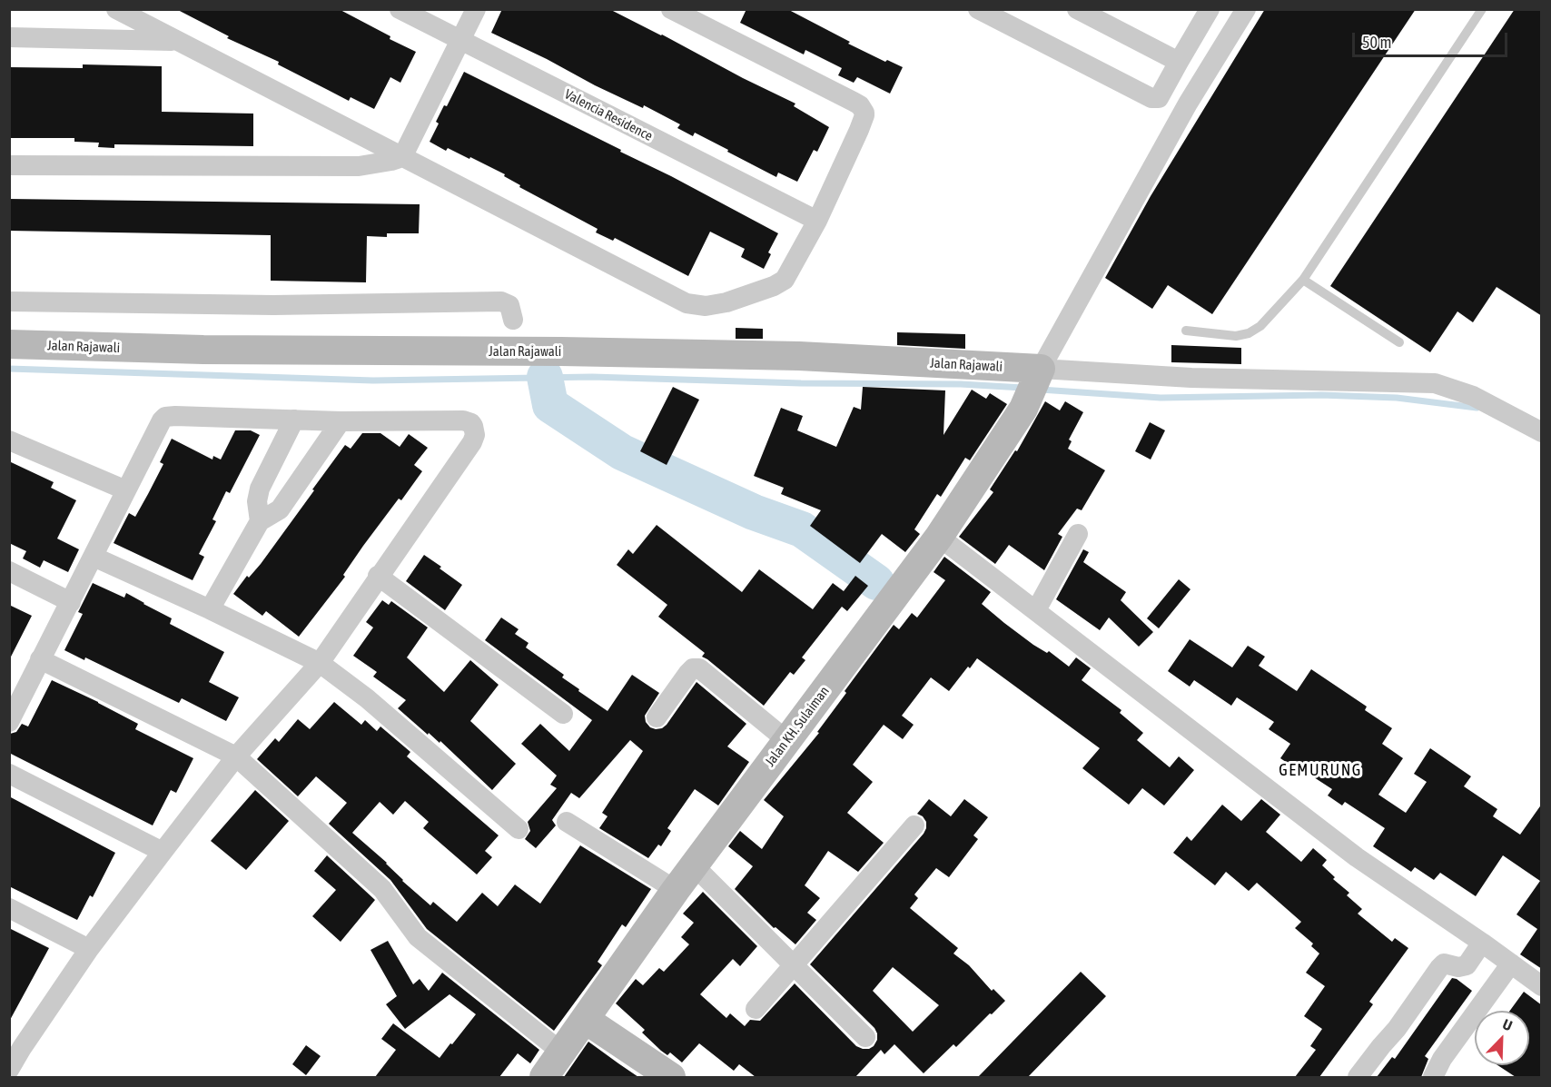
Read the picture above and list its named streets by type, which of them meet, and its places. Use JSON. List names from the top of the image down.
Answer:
{
  "streets": {
    "street": ["Valencia Residence", "Jalan Rajawali", "Jalan KH. Sulaiman"]
  },
  "crossings": [
    ["Jalan Rajawali", "Jalan KH. Sulaiman"]
  ],
  "districts": ["GEMURUNG"],
  "scale_bar": "50 m",
  "north": "top right"
}
